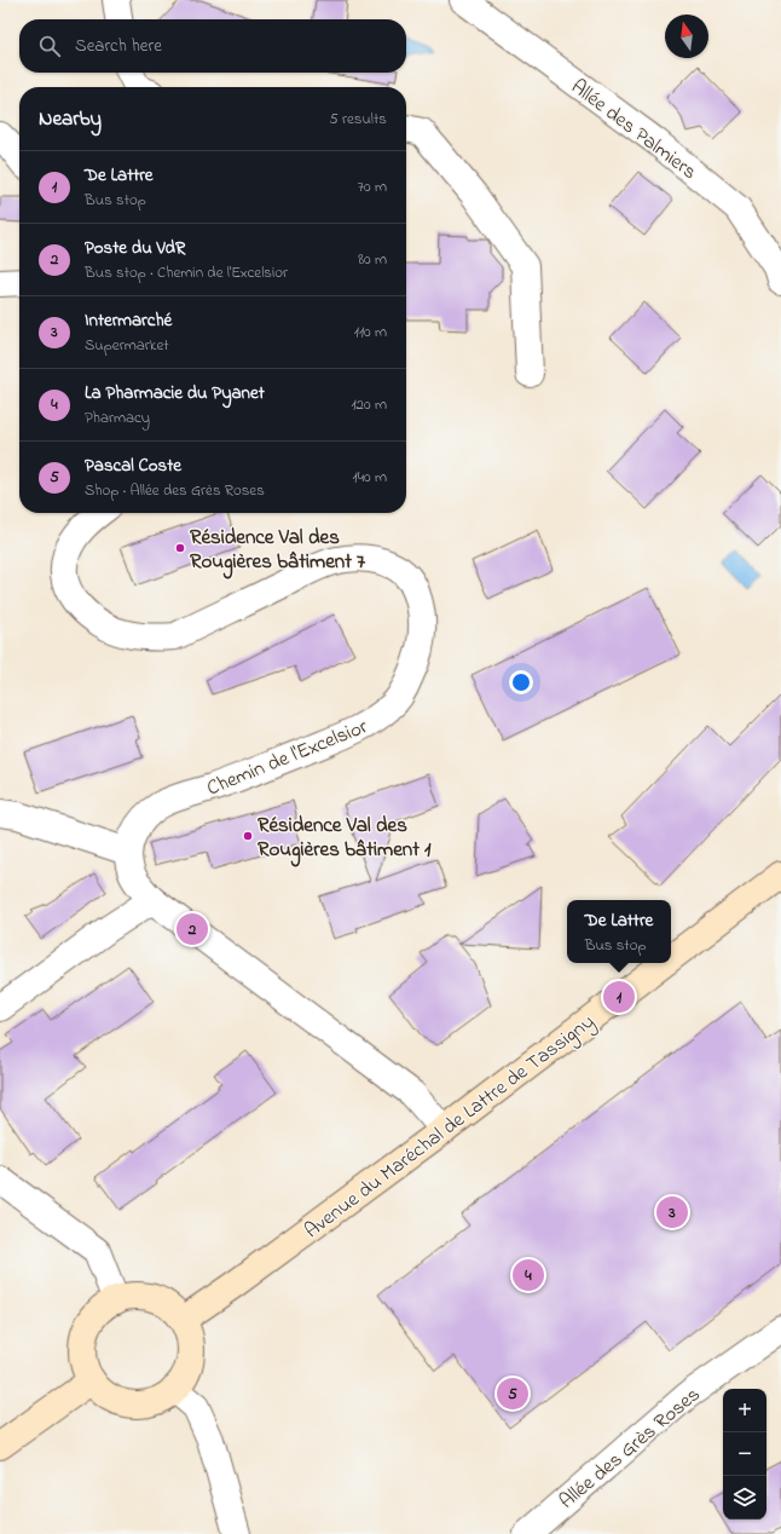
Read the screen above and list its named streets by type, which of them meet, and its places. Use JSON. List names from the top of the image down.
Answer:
{
  "streets": {
    "main road": ["Avenue du Maréchal de Lattre de Tassigny"],
    "street": ["Allée des Palmiers", "Chemin de l'Excelsior", "Allée des Grès Roses"]
  },
  "crossings": [
    ["Chemin de l'Excelsior", "Avenue du Maréchal de Lattre de Tassigny"]
  ],
  "places": ["Résidence Val des Rougières bâtiment 7", "Résidence Val des Rougières bâtiment 1"],
  "north": "top",
  "page": {
    "search": "Search here",
    "heading": ["Nearby", "5 results"],
    "list": [
      {
        "mark": "1",
        "name": "De Lattre",
        "note": "Bus stop",
        "value": "70 m"
      },
      {
        "mark": "2",
        "name": "Poste du VdR",
        "note": "Bus stop · Chemin de l'Excelsior",
        "value": "80 m"
      },
      {
        "mark": "3",
        "name": "Intermarché",
        "note": "Supermarket",
        "value": "110 m"
      },
      {
        "mark": "4",
        "name": "La Pharmacie du Pyanet",
        "note": "Pharmacy",
        "value": "120 m"
      },
      {
        "mark": "5",
        "name": "Pascal Coste",
        "note": "Shop · Allée des Grès Roses",
        "value": "140 m"
      }
    ],
    "popup": ["De Lattre", "Bus stop"],
    "pins": [
      "2",
      "1",
      "3",
      "4",
      "5"
    ],
    "map_buttons": ["+", "−"]
  }
}
